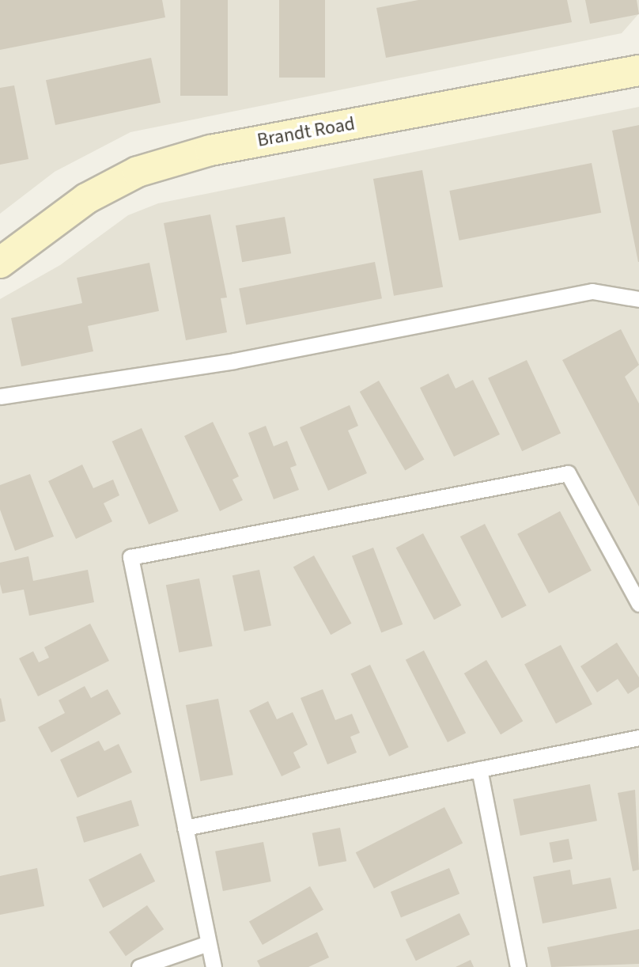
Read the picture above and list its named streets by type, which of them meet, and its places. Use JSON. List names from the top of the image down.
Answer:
{
  "streets": {
    "street": ["Brandt Road"]
  }
}
